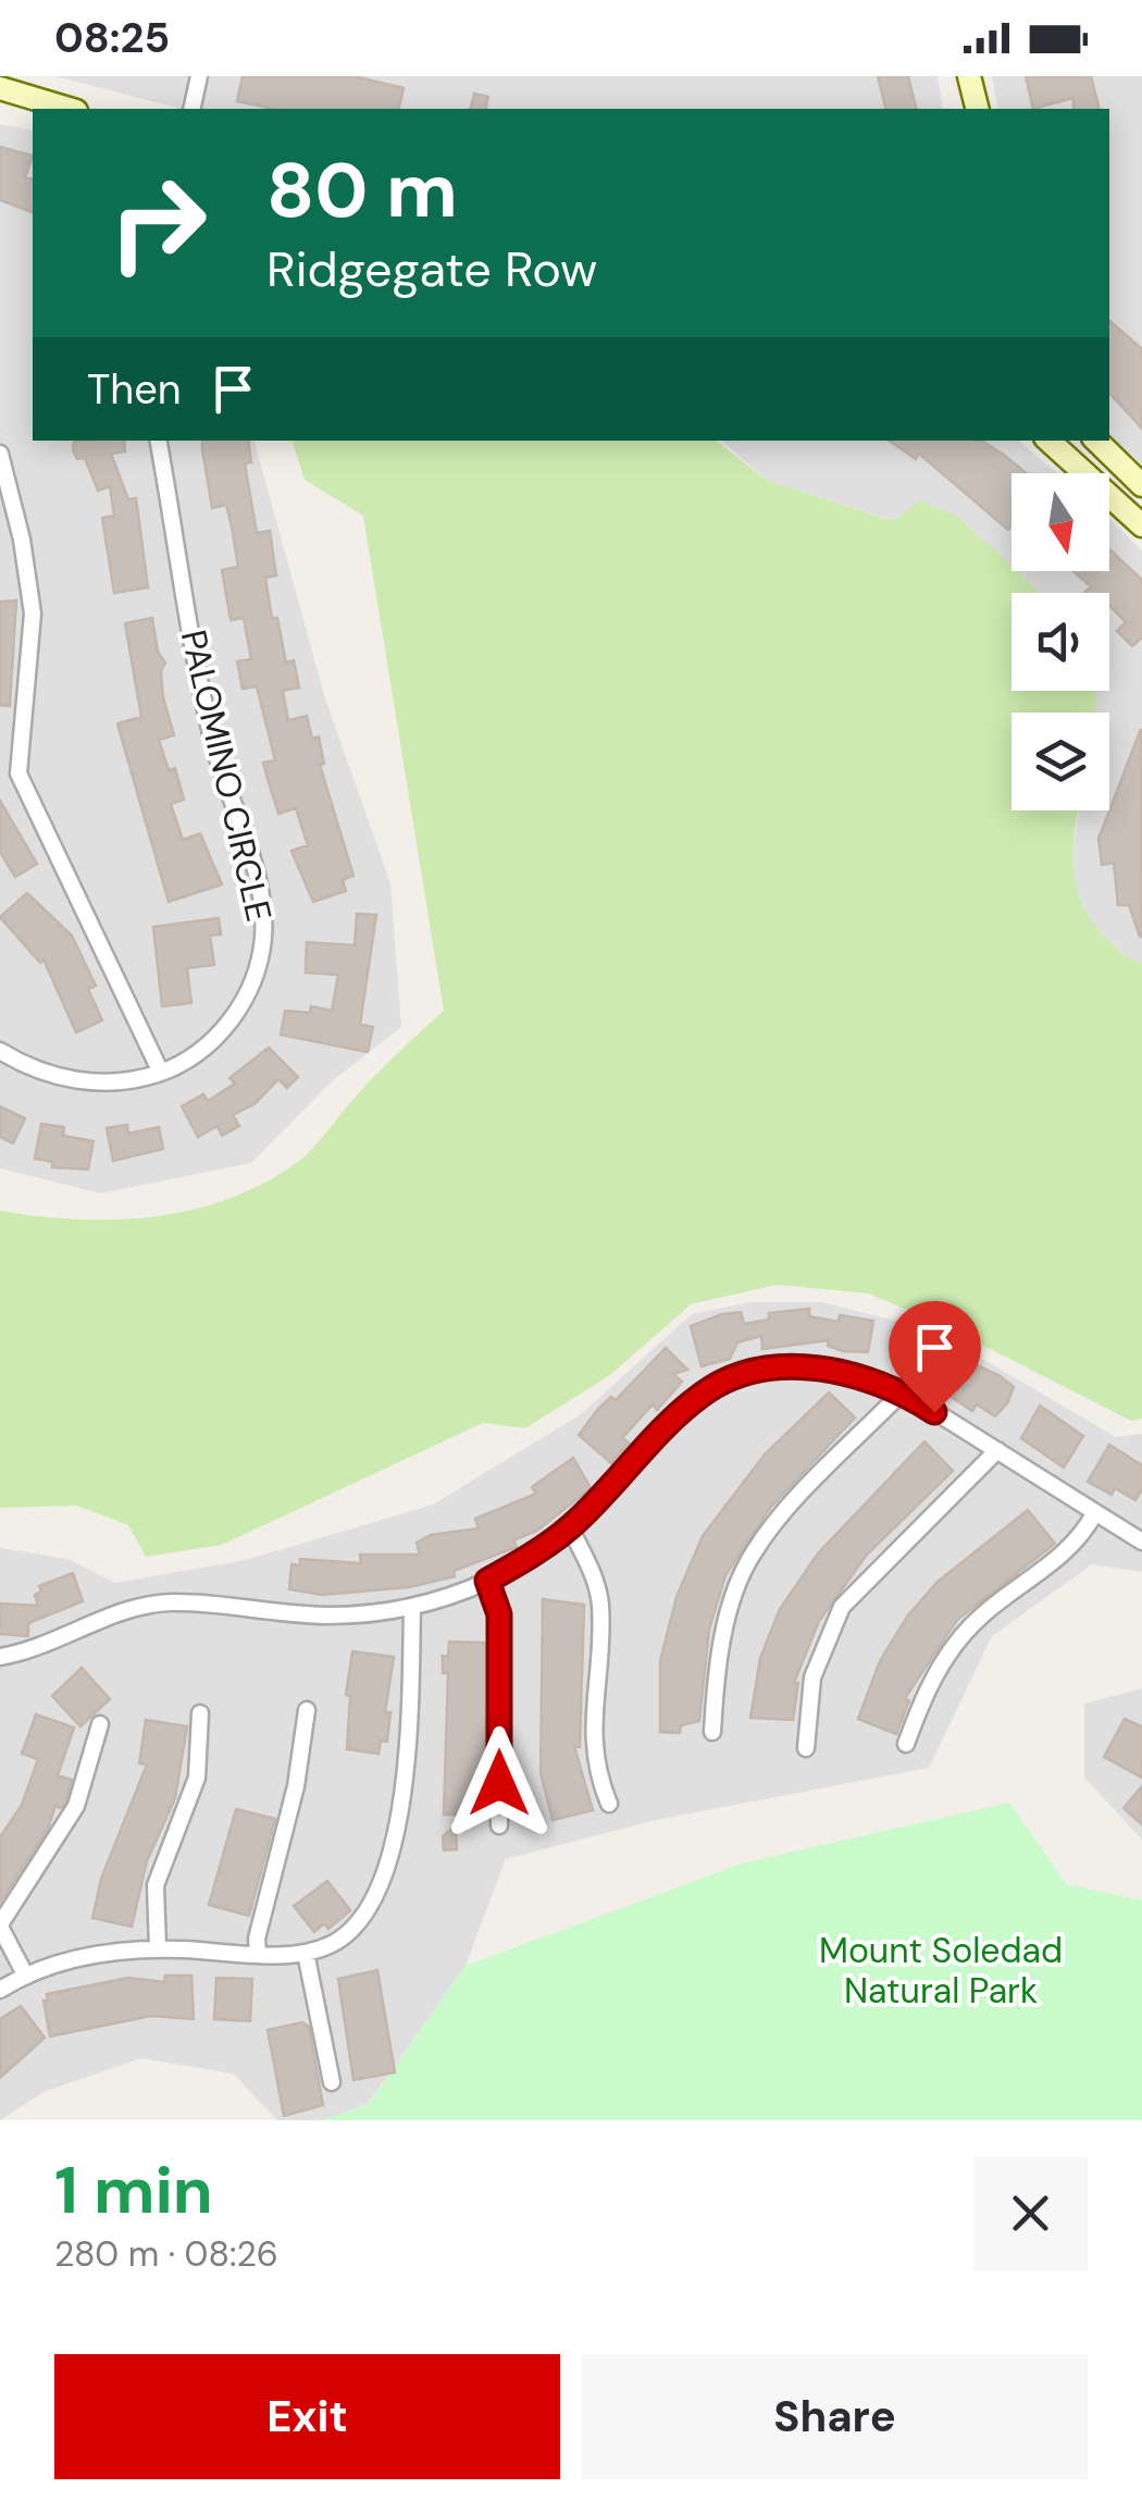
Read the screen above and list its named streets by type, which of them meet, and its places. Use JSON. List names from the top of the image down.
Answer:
{
  "streets": {
    "street": ["PALOMINO CIRCLE"]
  },
  "parks": ["Mount Soledad Natural Park"],
  "north": "bottom",
  "page": {
    "status": "08:25",
    "turn": ["80 m", "Ridgegate Row"],
    "then": "Then",
    "heading": ["1 min", "280 m · 08:26"],
    "buttons": ["Exit", "Share"]
  }
}
